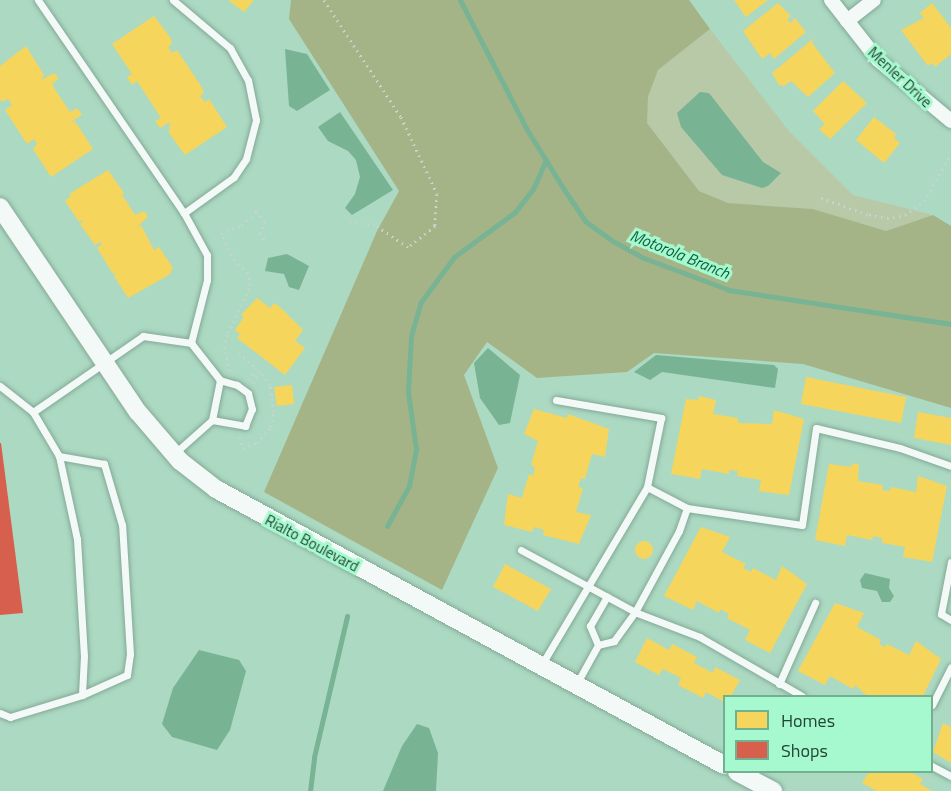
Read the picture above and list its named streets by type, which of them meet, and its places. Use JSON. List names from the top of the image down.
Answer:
{
  "streets": {
    "street": ["Menler Drive", "Rialto Boulevard"]
  },
  "water": ["Motorola Branch"],
  "legend": ["Homes", "Shops"]
}
